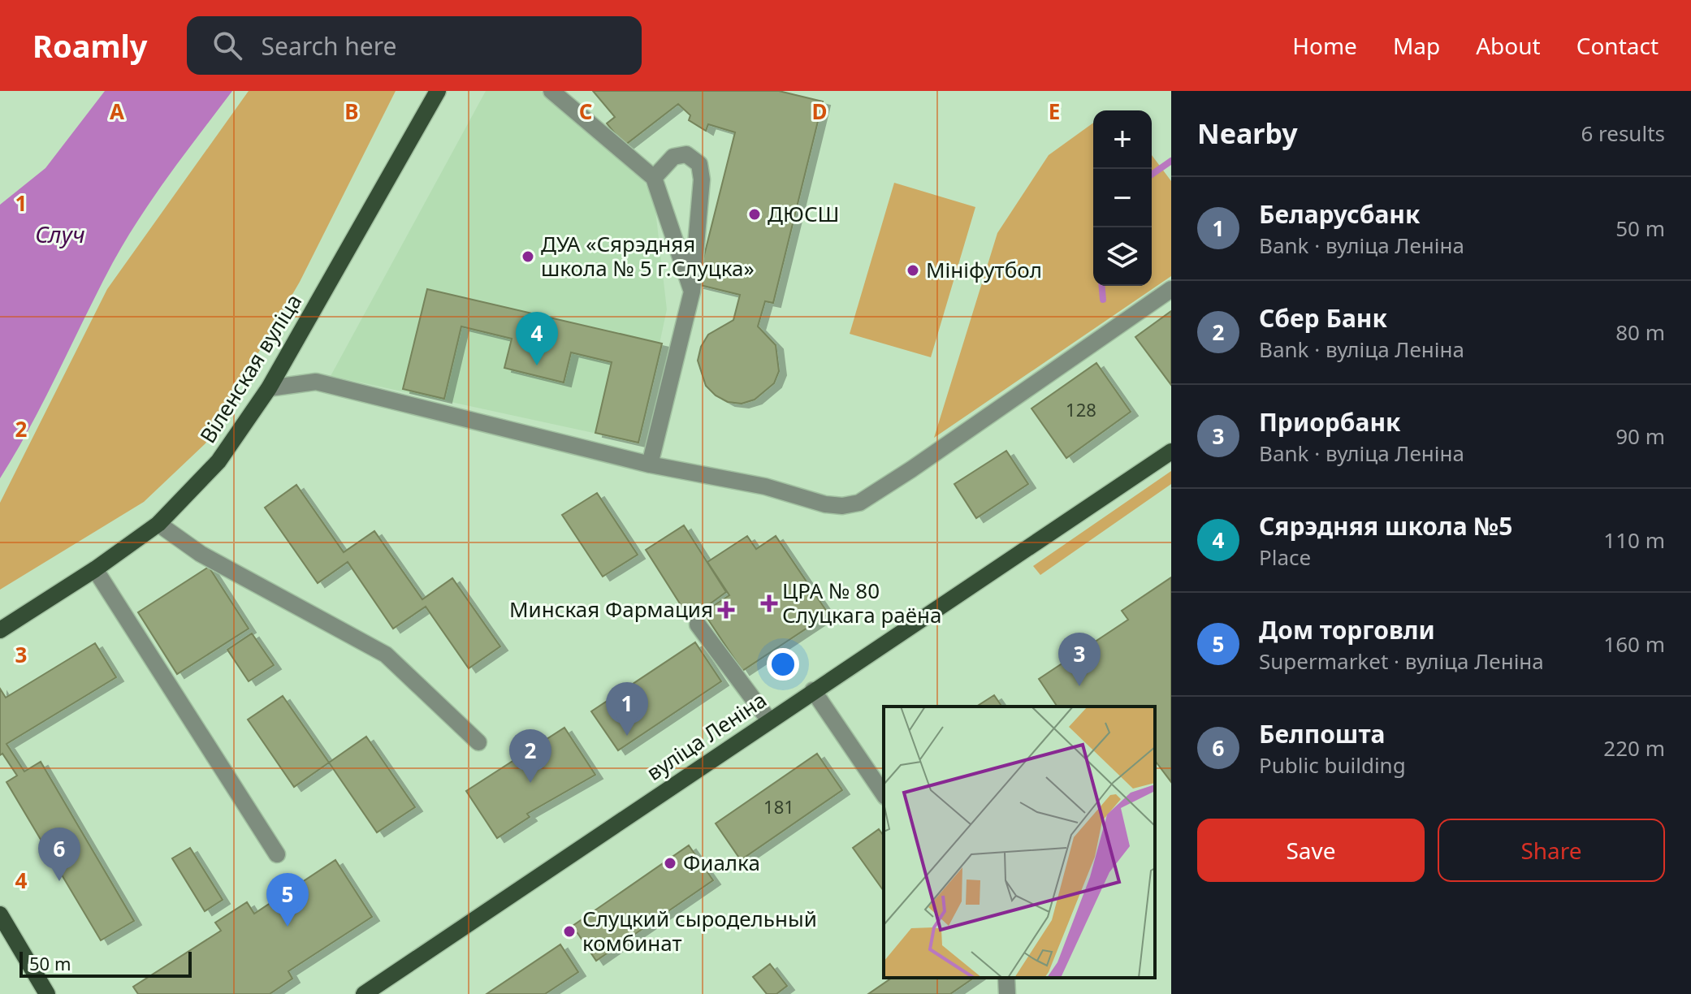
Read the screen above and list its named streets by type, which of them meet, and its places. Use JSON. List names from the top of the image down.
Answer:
{
  "streets": {
    "main road": ["Віленская вуліца", "вуліца Леніна"]
  },
  "water": ["Случ"],
  "places": {
    "other": [
      "ДЮСШ",
      "ДУА «Сярэдняя школа № 5 г.Слуцка»",
      "Мініфутбол",
      "Фиалка",
      "Слуцкий сыродельный комбинат"
    ],
    "health": ["ЦРА № 80 Слуцкага раёна", "Минская Фармация"]
  },
  "house_numbers": ["128", "181"],
  "scale_bar": "50 m",
  "page": {
    "header": "Roamly",
    "search": "Search here",
    "nav": [
      "Home",
      "Map",
      "About",
      "Contact"
    ],
    "heading": ["Nearby", "6 results"],
    "map_buttons": ["+", "−"],
    "list": [
      {
        "mark": "1",
        "name": "Беларусбанк",
        "note": "Bank · вуліца Леніна",
        "value": "50 m"
      },
      {
        "mark": "2",
        "name": "Сбер Банк",
        "note": "Bank · вуліца Леніна",
        "value": "80 m"
      },
      {
        "mark": "3",
        "name": "Приорбанк",
        "note": "Bank · вуліца Леніна",
        "value": "90 m"
      },
      {
        "mark": "4",
        "name": "Сярэдняя школа №5",
        "note": "Place",
        "value": "110 m"
      },
      {
        "mark": "5",
        "name": "Дом торговли",
        "note": "Supermarket · вуліца Леніна",
        "value": "160 m"
      },
      {
        "mark": "6",
        "name": "Белпошта",
        "note": "Public building",
        "value": "220 m"
      }
    ],
    "pins": [
      "4",
      "3",
      "1",
      "2",
      "6",
      "5"
    ],
    "buttons": ["Save", "Share"],
    "scale": "50 m"
  },
  "grid": {
    "columns": [
      "A",
      "B",
      "C",
      "D",
      "E"
    ],
    "rows": [
      "1",
      "2",
      "3",
      "4"
    ]
  }
}
